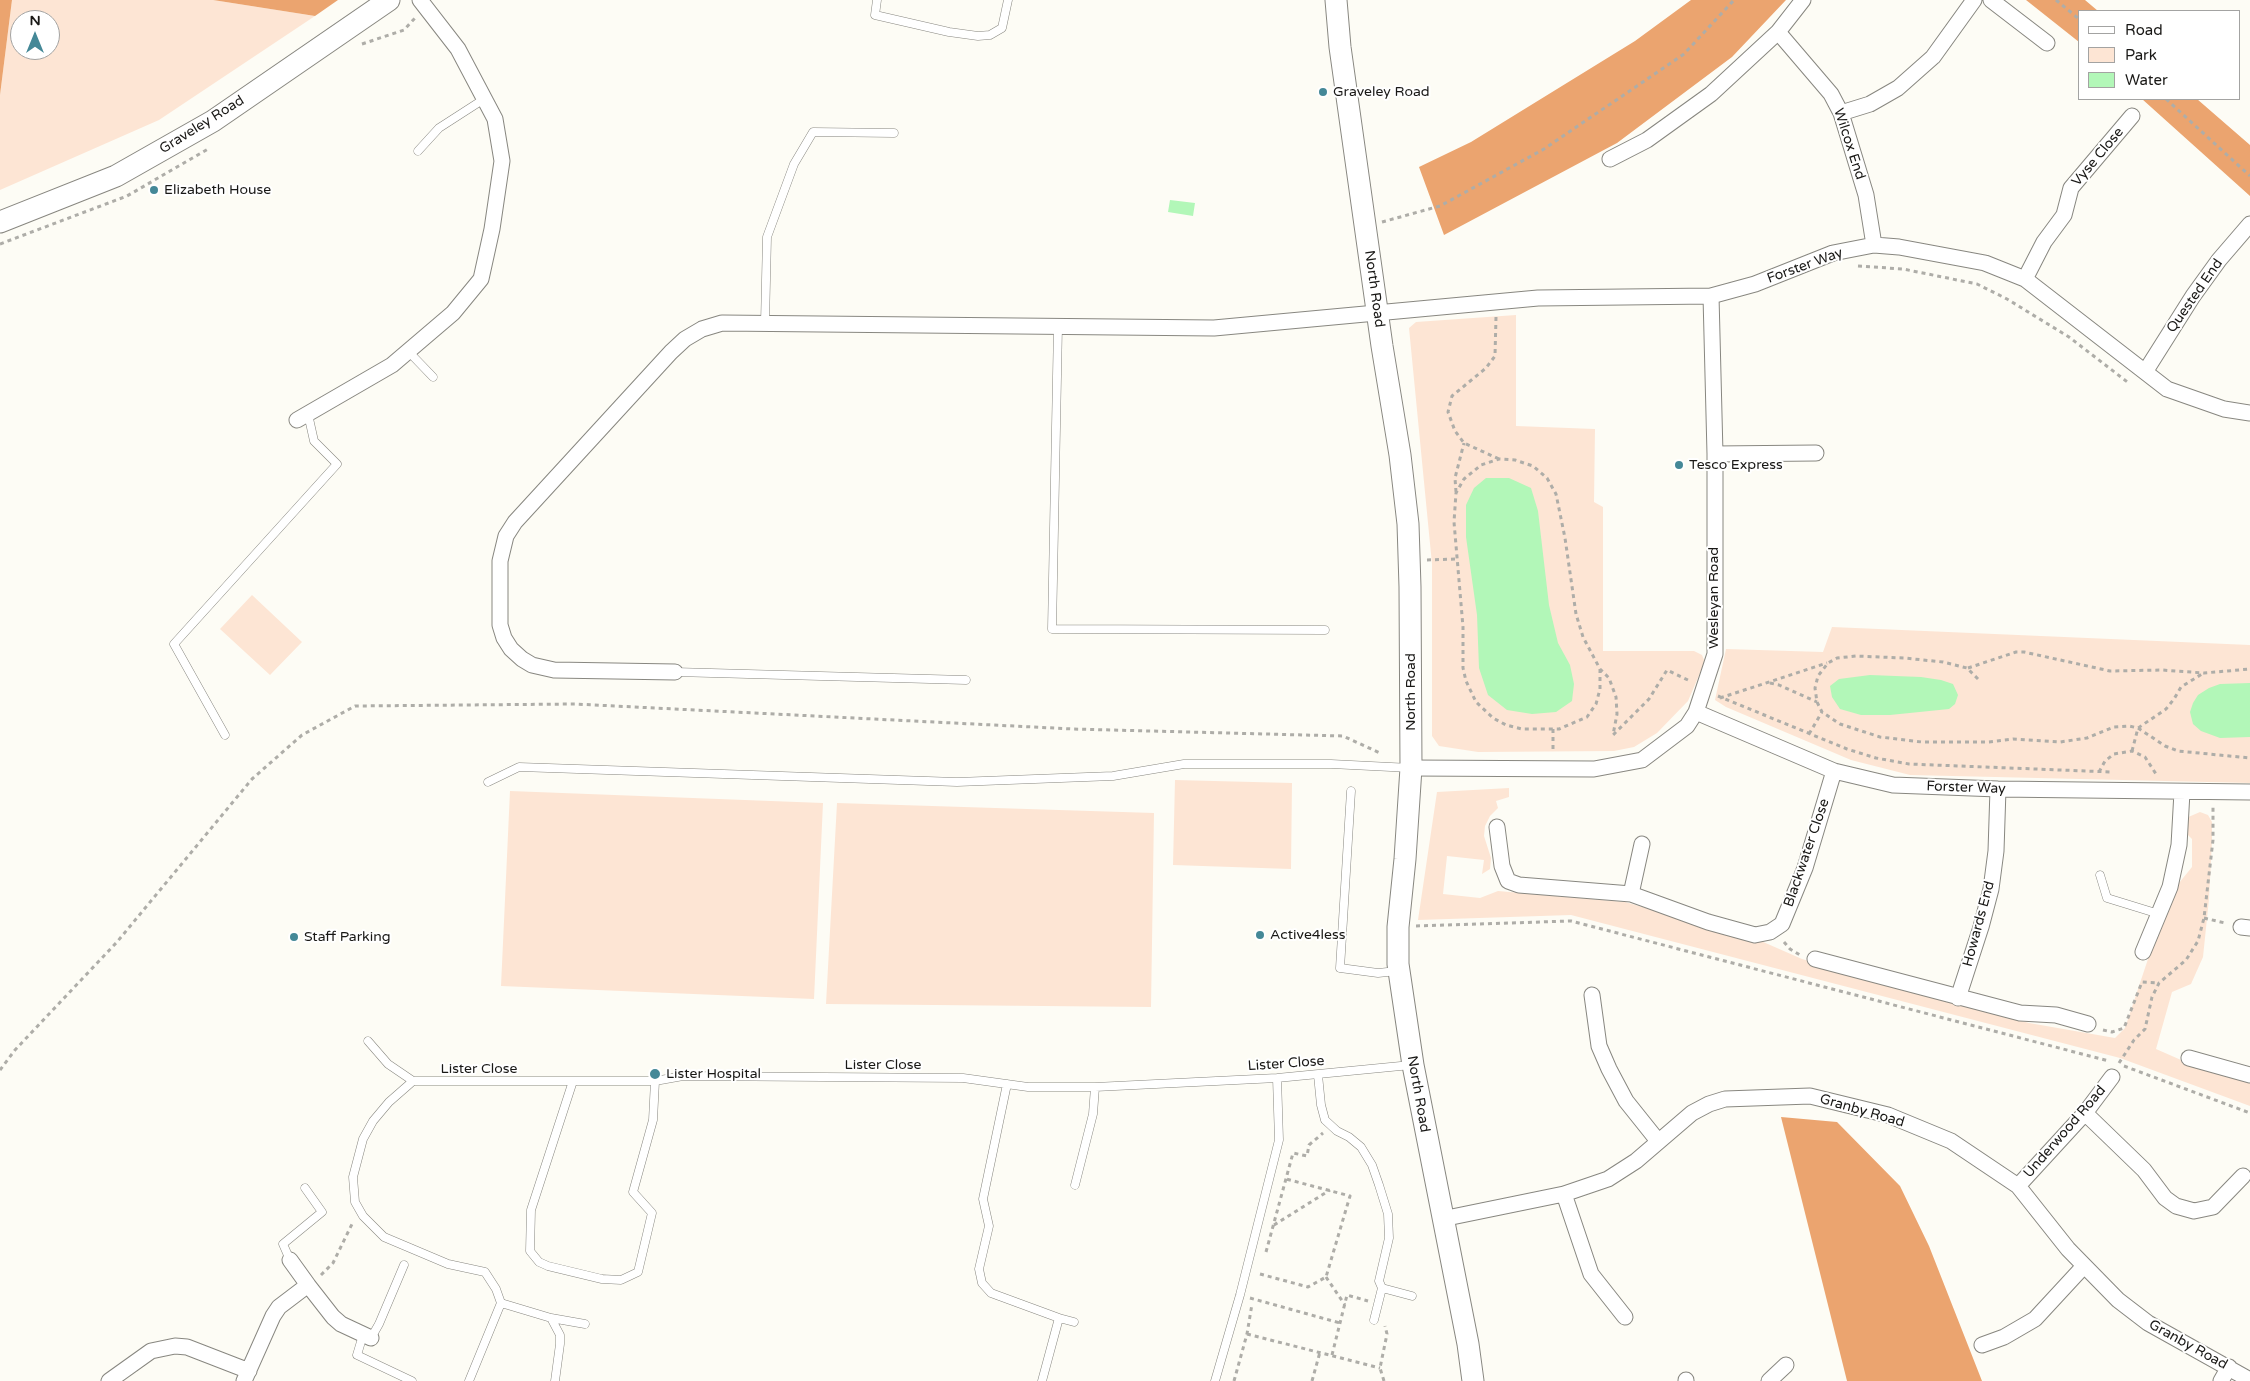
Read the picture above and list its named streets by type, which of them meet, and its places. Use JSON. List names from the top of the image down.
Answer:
{
  "streets": {
    "main road": ["Graveley Road", "North Road"],
    "street": [
      "Wilcox End",
      "Vyse Close",
      "Forster Way",
      "Quested End",
      "Wesleyan Road",
      "Blackwater Close",
      "Howards End",
      "Granby Road",
      "Underwood Road"
    ],
    "lane": ["Lister Close"]
  },
  "crossings": [
    ["Wilcox End", "Forster Way"],
    ["Vyse Close", "Forster Way"],
    ["Forster Way", "North Road"],
    ["Forster Way", "Quested End"],
    ["Forster Way", "Wesleyan Road"],
    ["Forster Way", "Blackwater Close"],
    ["Forster Way", "Howards End"],
    ["North Road", "Wesleyan Road"],
    ["North Road", "Lister Close"],
    ["North Road", "Granby Road"],
    ["Granby Road", "Underwood Road"]
  ],
  "places": [
    "Graveley Road",
    "Elizabeth House",
    "Tesco Express",
    "Active4less",
    "Staff Parking",
    "Lister Hospital"
  ],
  "legend": ["Road", "Park", "Water"],
  "north": "top"
}
